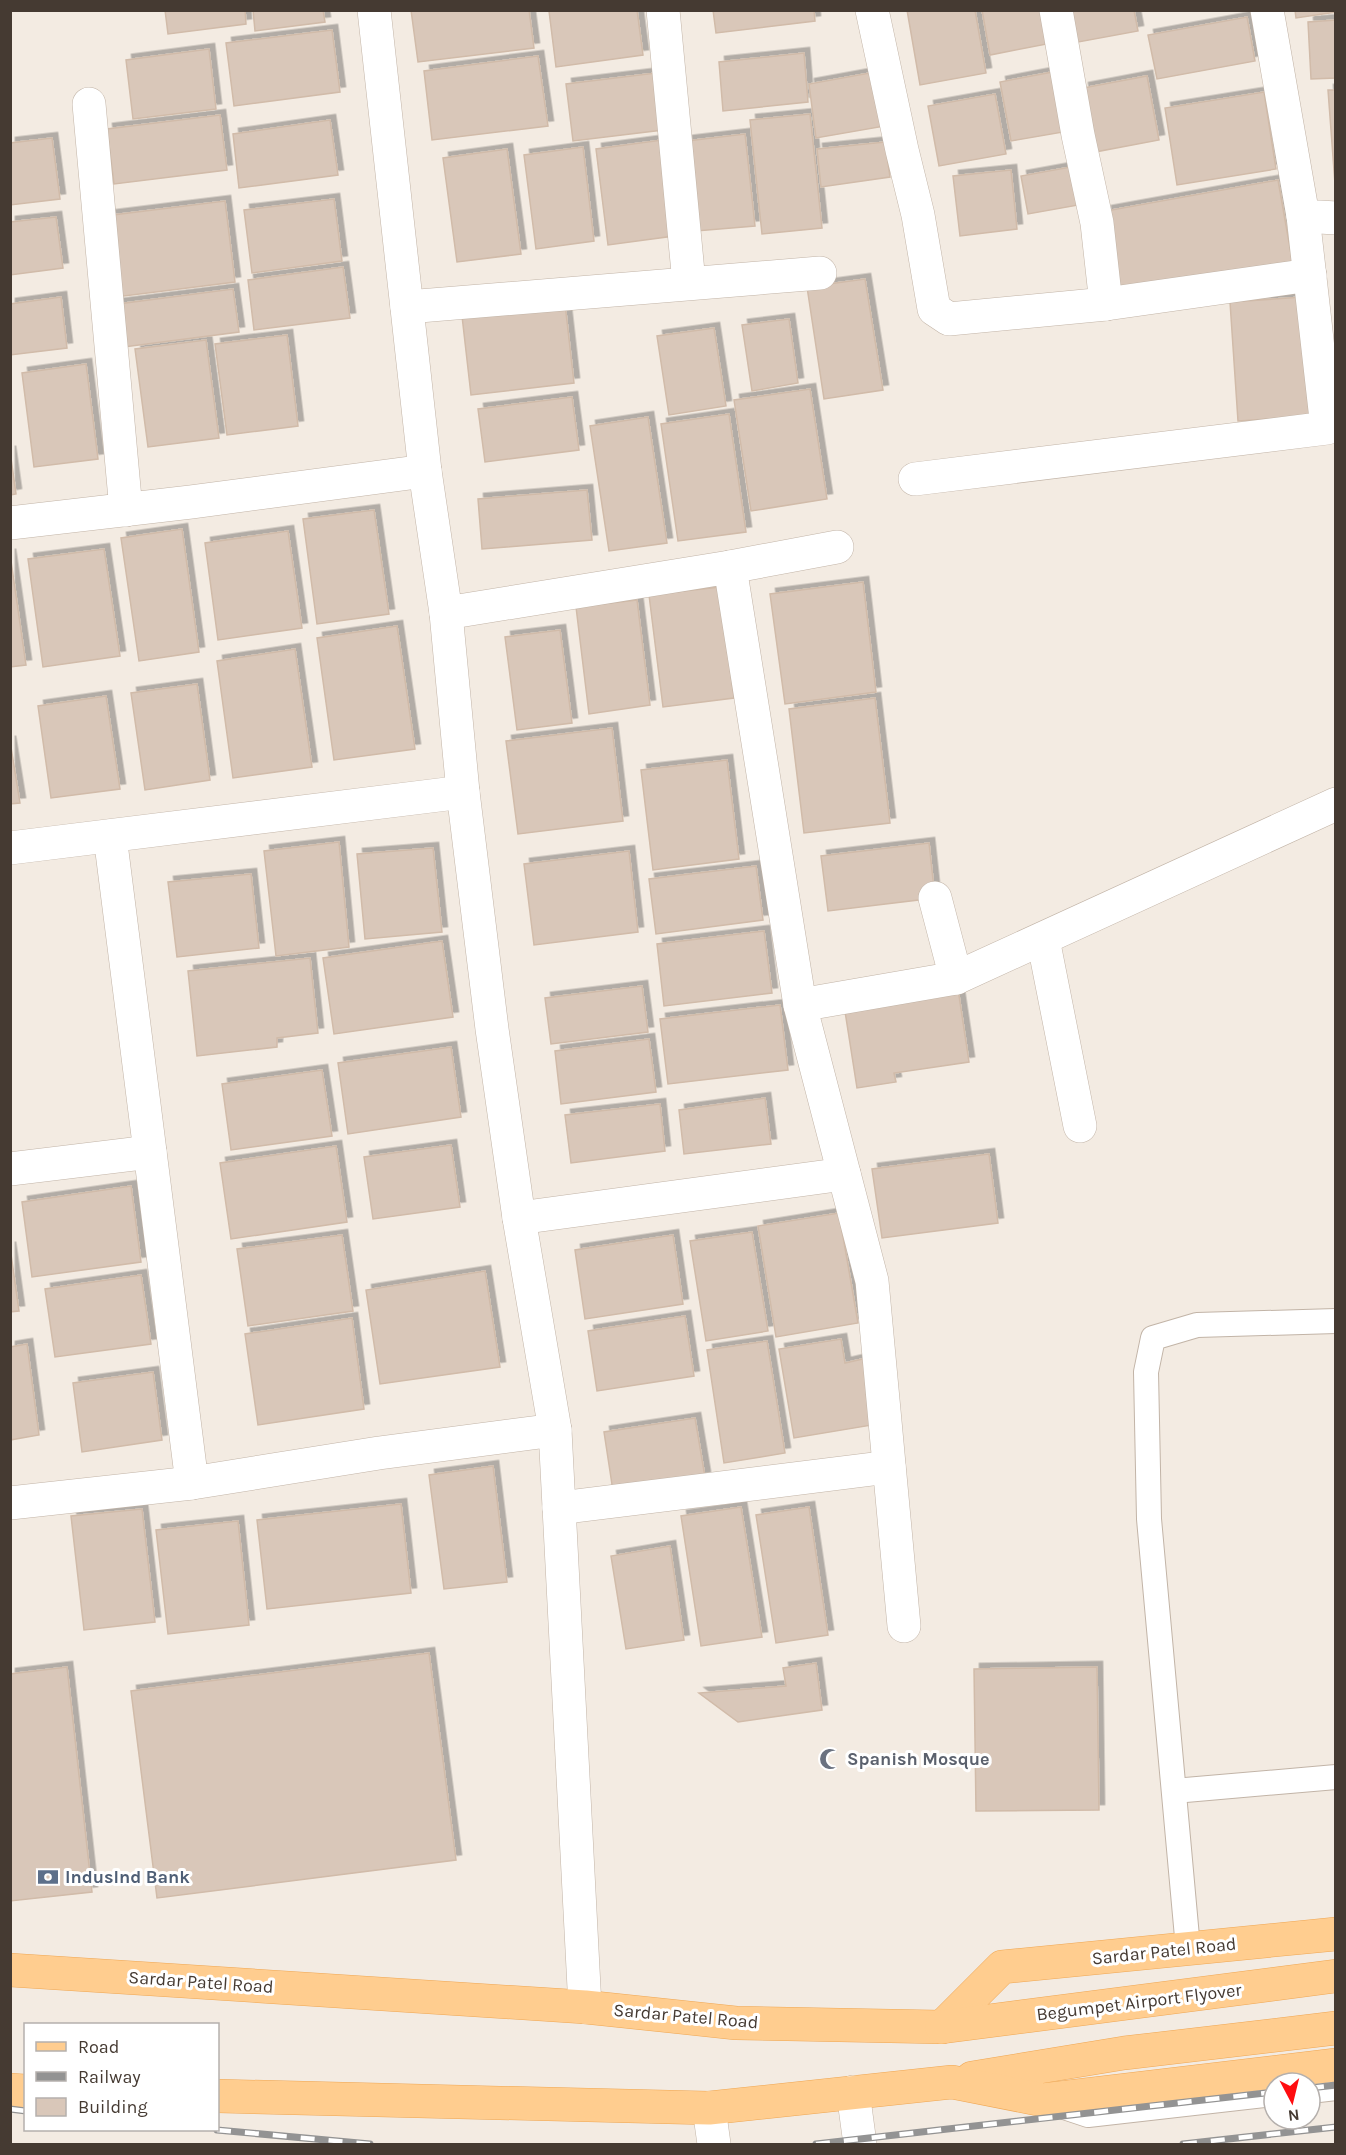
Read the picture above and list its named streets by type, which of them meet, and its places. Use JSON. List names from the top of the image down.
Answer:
{
  "streets": {
    "main road": ["Sardar Patel Road", "Begumpet Airport Flyover"]
  },
  "crossings": [
    ["Sardar Patel Road", "Begumpet Airport Flyover"]
  ],
  "places": {
    "mosque": ["Spanish Mosque"],
    "bank": ["IndusInd Bank"]
  },
  "legend": ["Road", "Railway", "Building"],
  "north": "bottom"
}
